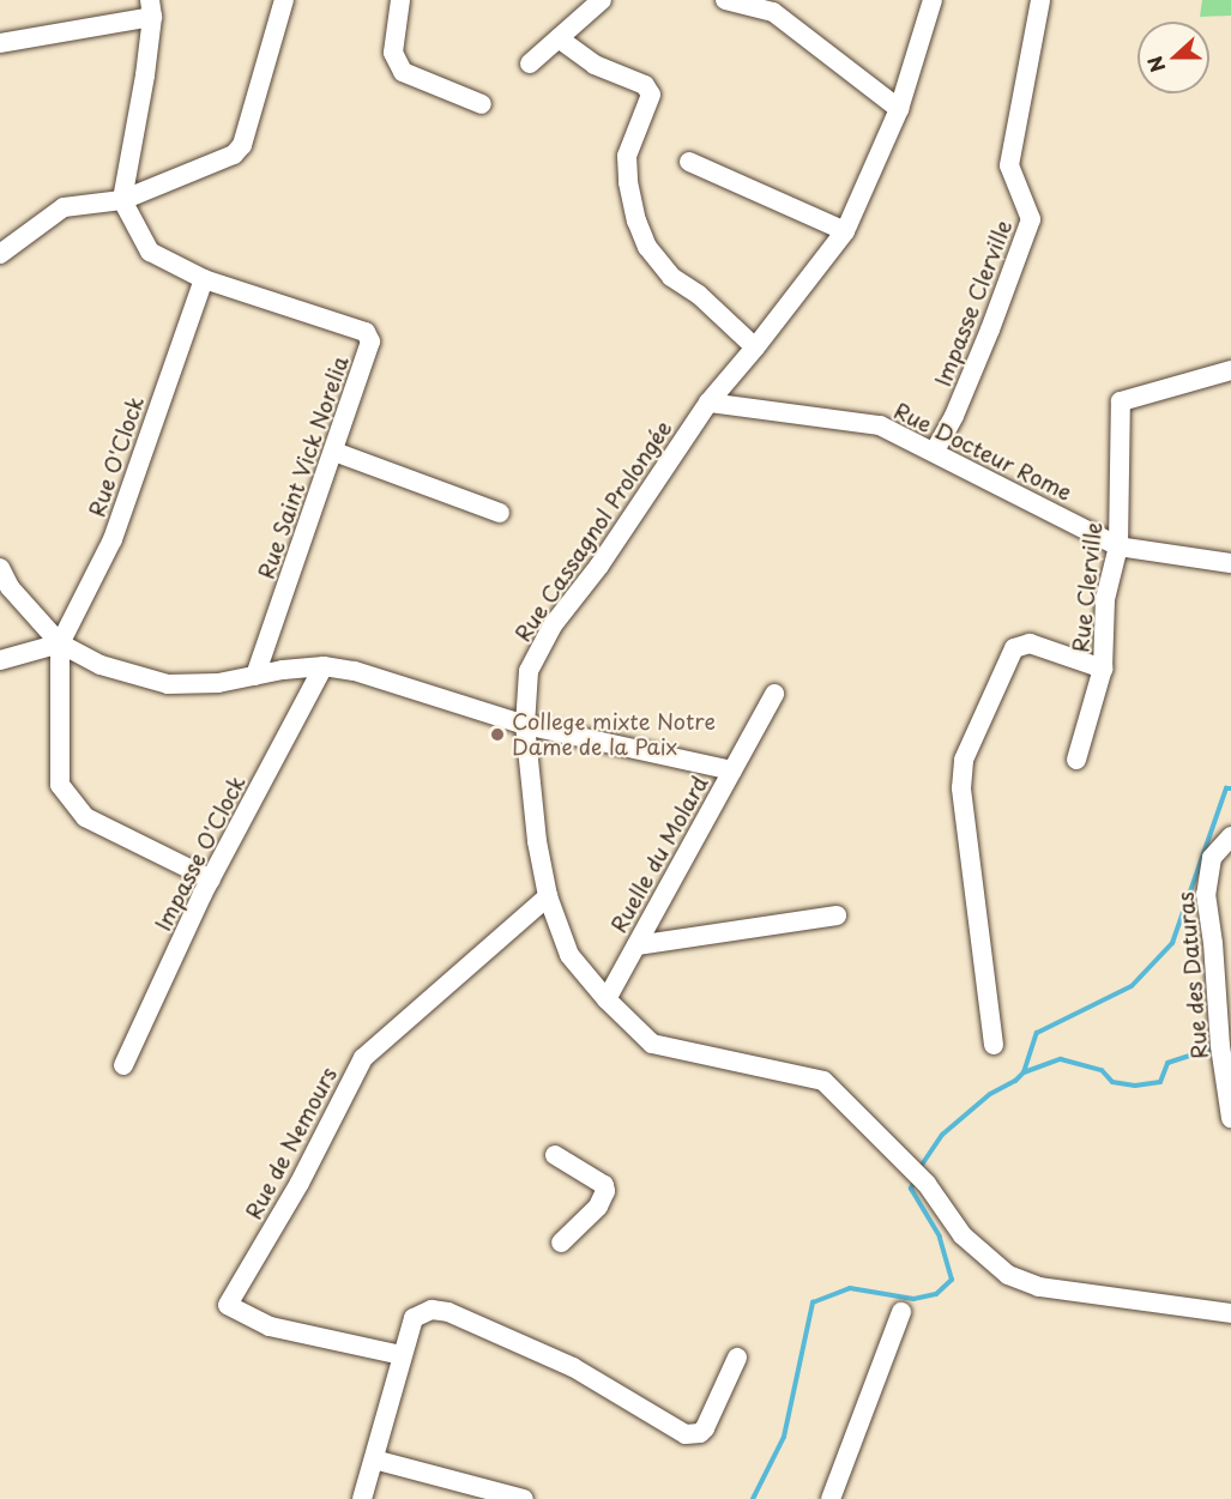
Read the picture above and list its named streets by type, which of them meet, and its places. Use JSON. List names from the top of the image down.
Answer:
{
  "streets": {
    "street": [
      "Impasse Clerville",
      "Rue Docteur Rome",
      "Rue O'Clock",
      "Rue Saint Vick Norelia",
      "Rue Cassagnol Prolongée",
      "Rue Clerville",
      "Impasse O'Clock",
      "Ruelle du Molard",
      "Rue des Daturas",
      "Rue de Nemours"
    ]
  },
  "crossings": [
    ["Impasse Clerville", "Rue Docteur Rome"],
    ["Rue Docteur Rome", "Rue Cassagnol Prolongée"],
    ["Rue Docteur Rome", "Rue Clerville"],
    ["Rue O'Clock", "Rue Saint Vick Norelia"],
    ["Rue Cassagnol Prolongée", "Ruelle du Molard"],
    ["Rue Cassagnol Prolongée", "Rue de Nemours"]
  ],
  "places": ["College mixte Notre Dame de la Paix"],
  "north": "left"
}
